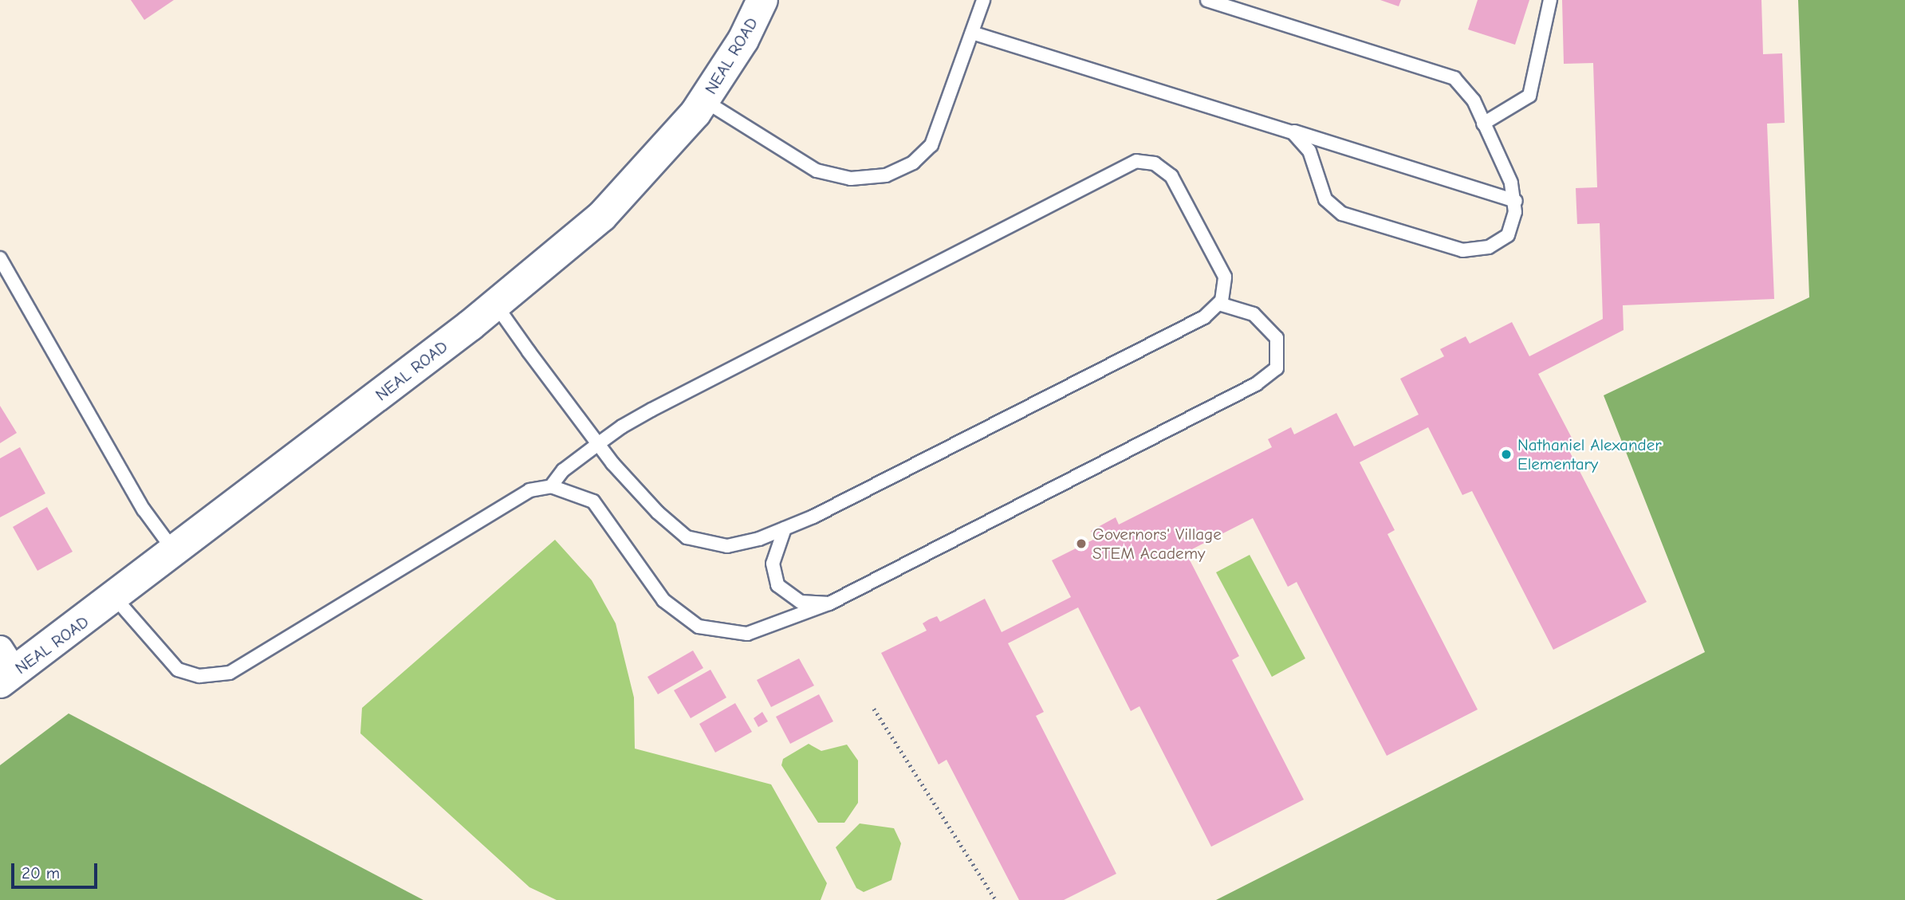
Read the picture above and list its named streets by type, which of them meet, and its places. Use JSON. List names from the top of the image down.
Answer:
{
  "streets": {
    "street": ["NEAL ROAD"]
  },
  "places": ["Nathaniel Alexander Elementary", "Governors' Village STEM Academy"],
  "scale_bar": "20 m"
}
